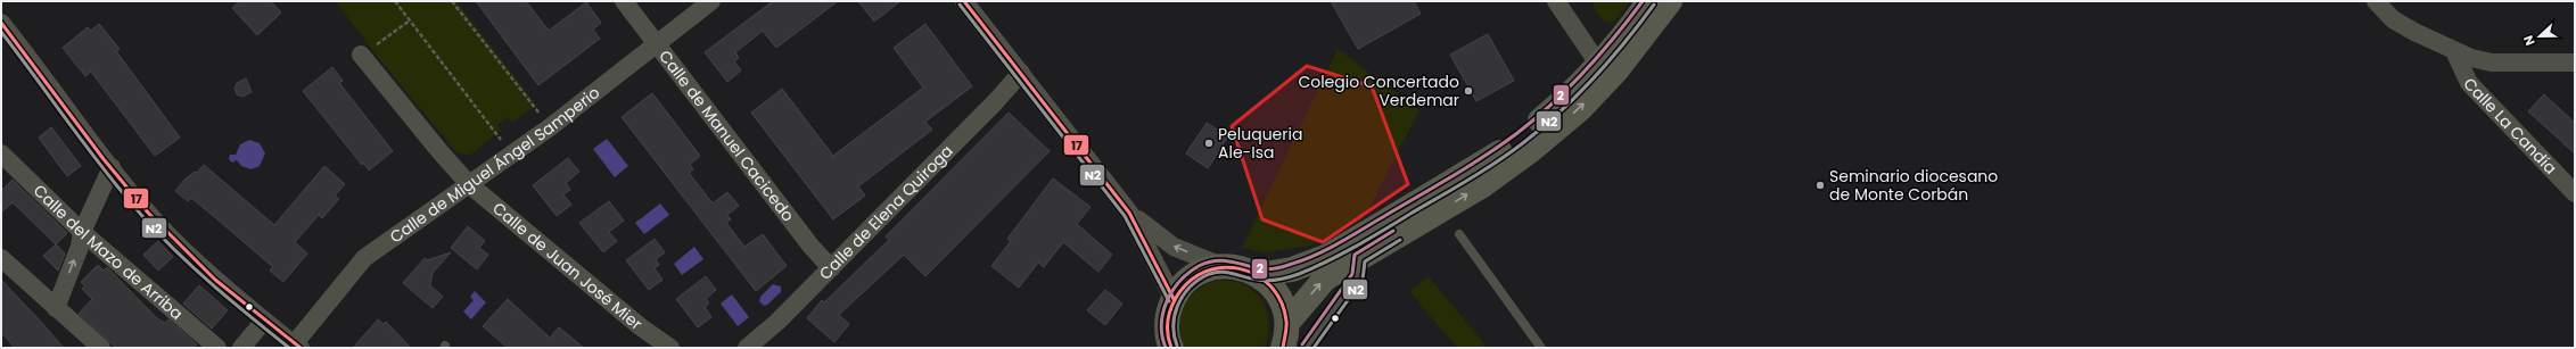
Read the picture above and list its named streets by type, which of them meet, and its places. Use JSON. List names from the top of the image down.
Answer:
{
  "streets": {
    "street": [
      "Calle La Candía",
      "Calle de Manuel Cacicedo",
      "Calle de Miguel Ángel Samperio",
      "Calle de Elena Quiroga",
      "Calle del Mazo de Arriba",
      "Calle de Juan José Mier"
    ]
  },
  "crossings": [
    ["Calle de Manuel Cacicedo", "Calle de Miguel Ángel Samperio"],
    ["Calle de Manuel Cacicedo", "Calle de Elena Quiroga"],
    ["Calle de Miguel Ángel Samperio", "Calle de Juan José Mier"]
  ],
  "places": ["Colegio Concertado Verdemar", "Peluqueria Ale-Isa", "Seminario diocesano de Monte Corbán"],
  "lines": ["transit line 17", "transit line 2", "transit line N2"],
  "north": "left"
}
